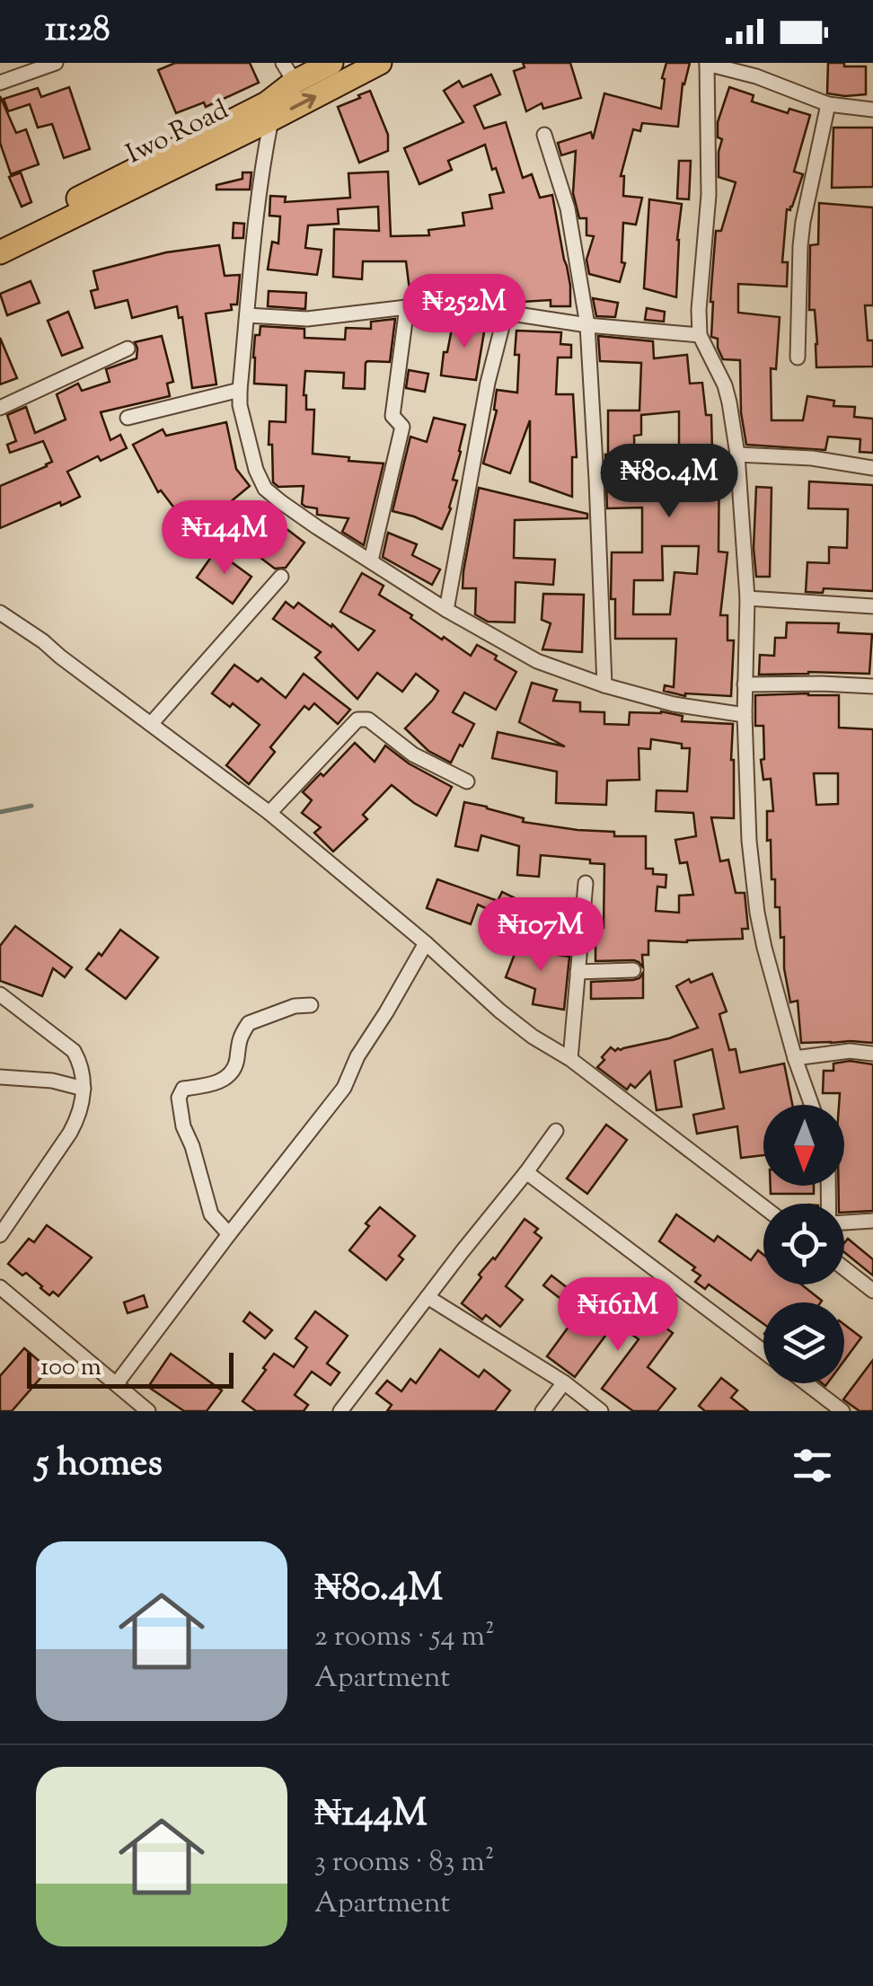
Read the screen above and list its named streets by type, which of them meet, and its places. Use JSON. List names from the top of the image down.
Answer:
{
  "streets": {
    "main road": ["Iwo Road"]
  },
  "scale_bar": "100 m",
  "north": "bottom",
  "page": {
    "status": "11:28",
    "price": [
      "₦252M",
      "₦80.4M",
      "₦144M",
      "₦107M",
      "₦161M"
    ],
    "scale": "100 m",
    "heading": "5 homes",
    "list": [
      {
        "name": "₦80.4M",
        "note": "2 rooms · 54 m² · Apartment"
      },
      {
        "name": "₦144M",
        "note": "3 rooms · 83 m² · Apartment"
      }
    ]
  }
}
